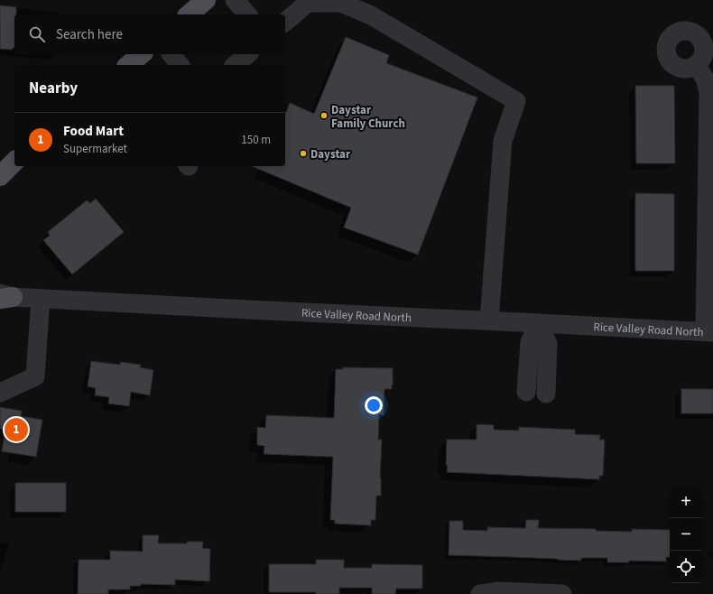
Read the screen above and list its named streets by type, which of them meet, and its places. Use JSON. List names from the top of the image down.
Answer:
{
  "streets": {
    "street": ["Rice Valley Road North"]
  },
  "places": ["Daystar Family Church", "Daystar"],
  "page": {
    "search": "Search here",
    "heading": "Nearby",
    "list": [
      {
        "mark": "1",
        "name": "Food Mart",
        "note": "Supermarket",
        "value": "150 m"
      }
    ],
    "pins": "1",
    "map_buttons": ["+", "−"]
  }
}
